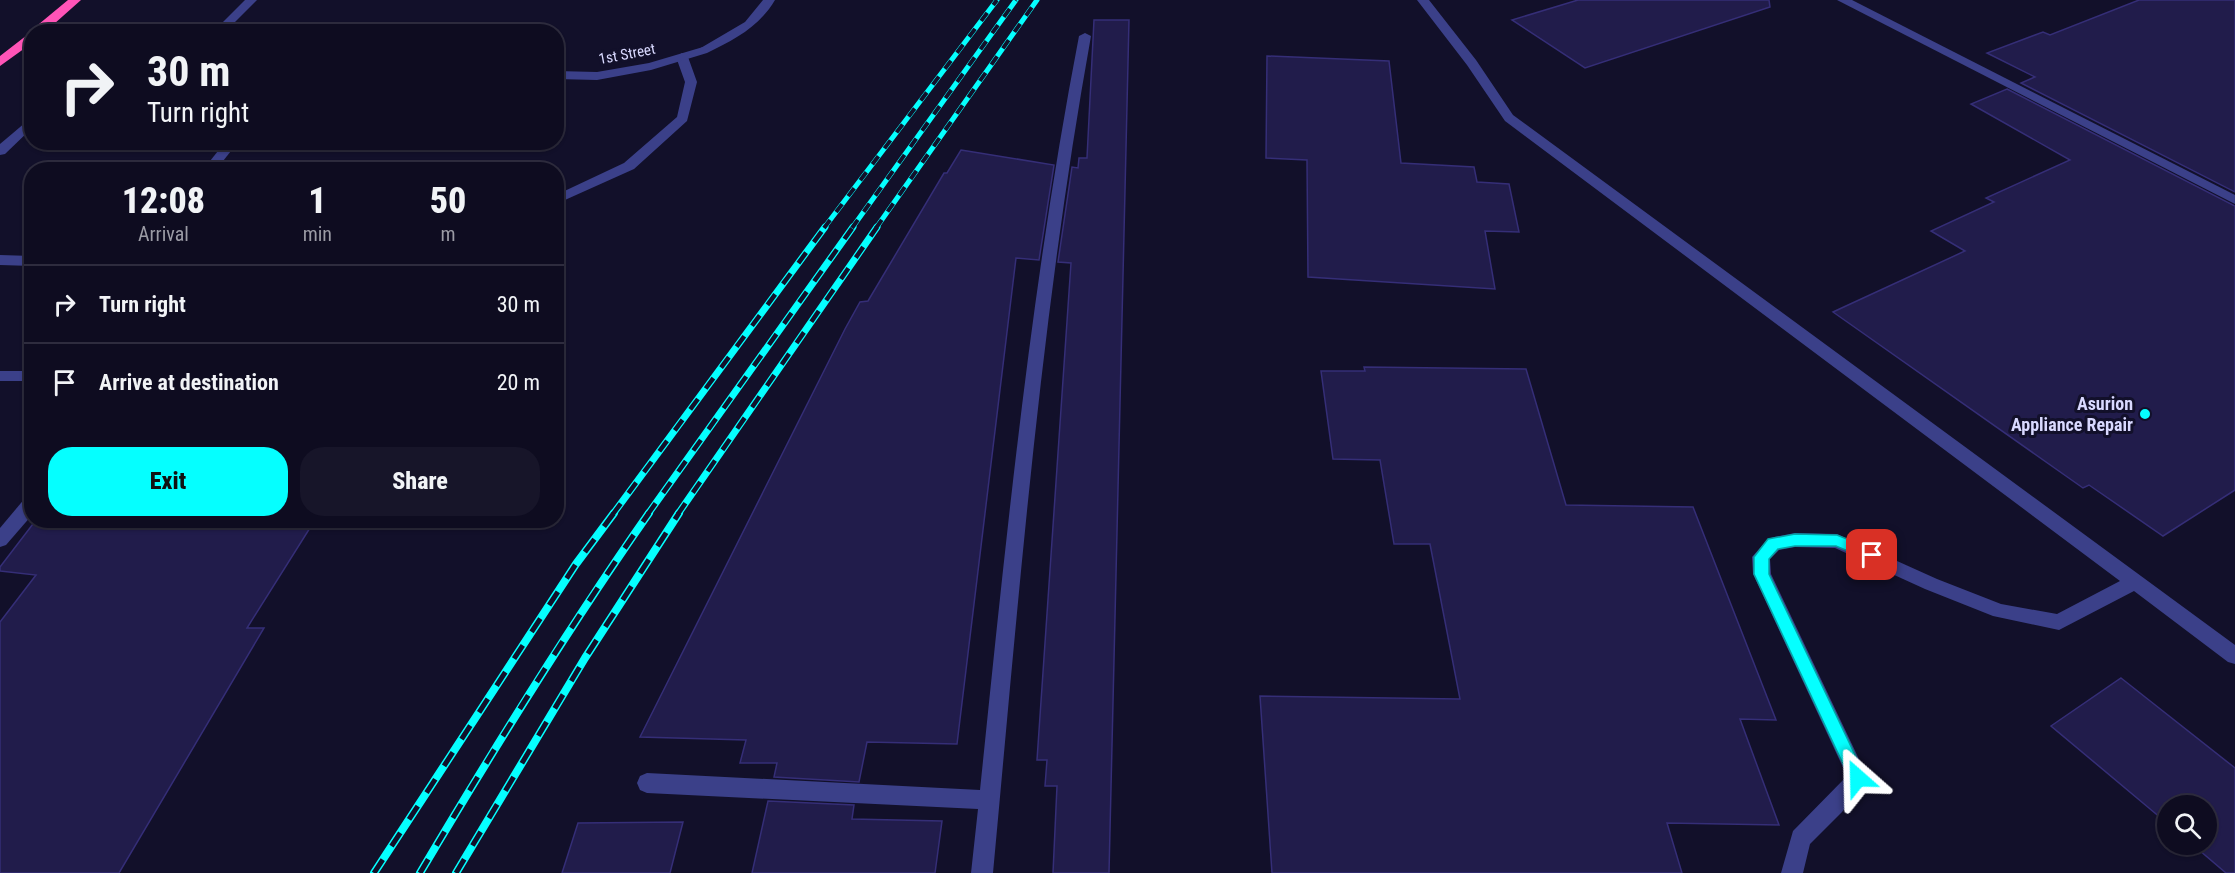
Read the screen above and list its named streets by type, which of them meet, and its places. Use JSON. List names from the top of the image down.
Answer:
{
  "streets": {
    "street": ["1st Street"]
  },
  "places": ["Asurion Appliance Repair"],
  "page": {
    "turn": ["30 m", "Turn right"],
    "eta": [
      "12:08",
      "Arrival",
      "1",
      "min",
      "50",
      "m"
    ],
    "list": [
      {
        "name": "Turn right",
        "value": "30 m"
      },
      {
        "name": "Arrive at destination",
        "value": "20 m"
      }
    ],
    "buttons": ["Exit", "Share"]
  }
}
